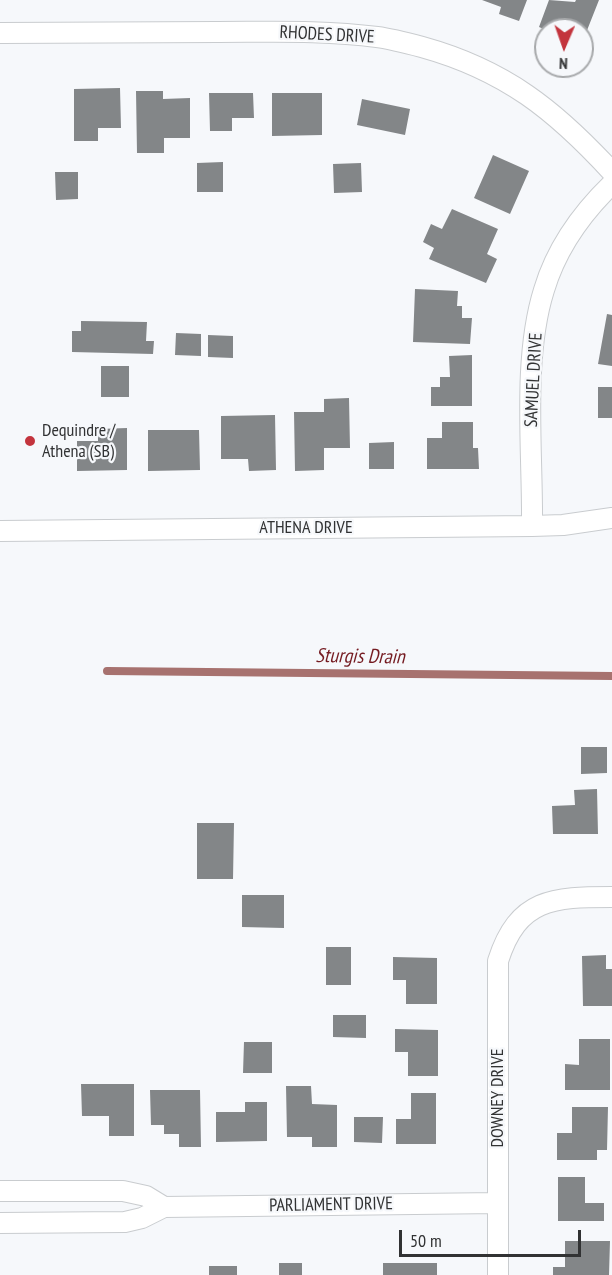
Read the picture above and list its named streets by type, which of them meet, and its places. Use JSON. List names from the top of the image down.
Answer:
{
  "streets": {
    "street": [
      "RHODES DRIVE",
      "SAMUEL DRIVE",
      "ATHENA DRIVE",
      "DOWNEY DRIVE",
      "PARLIAMENT DRIVE"
    ]
  },
  "crossings": [
    ["SAMUEL DRIVE", "ATHENA DRIVE"],
    ["DOWNEY DRIVE", "PARLIAMENT DRIVE"]
  ],
  "water": ["Sturgis Drain"],
  "places": ["Dequindre / Athena (SB)"],
  "scale_bar": "50 m",
  "north": "bottom"
}
